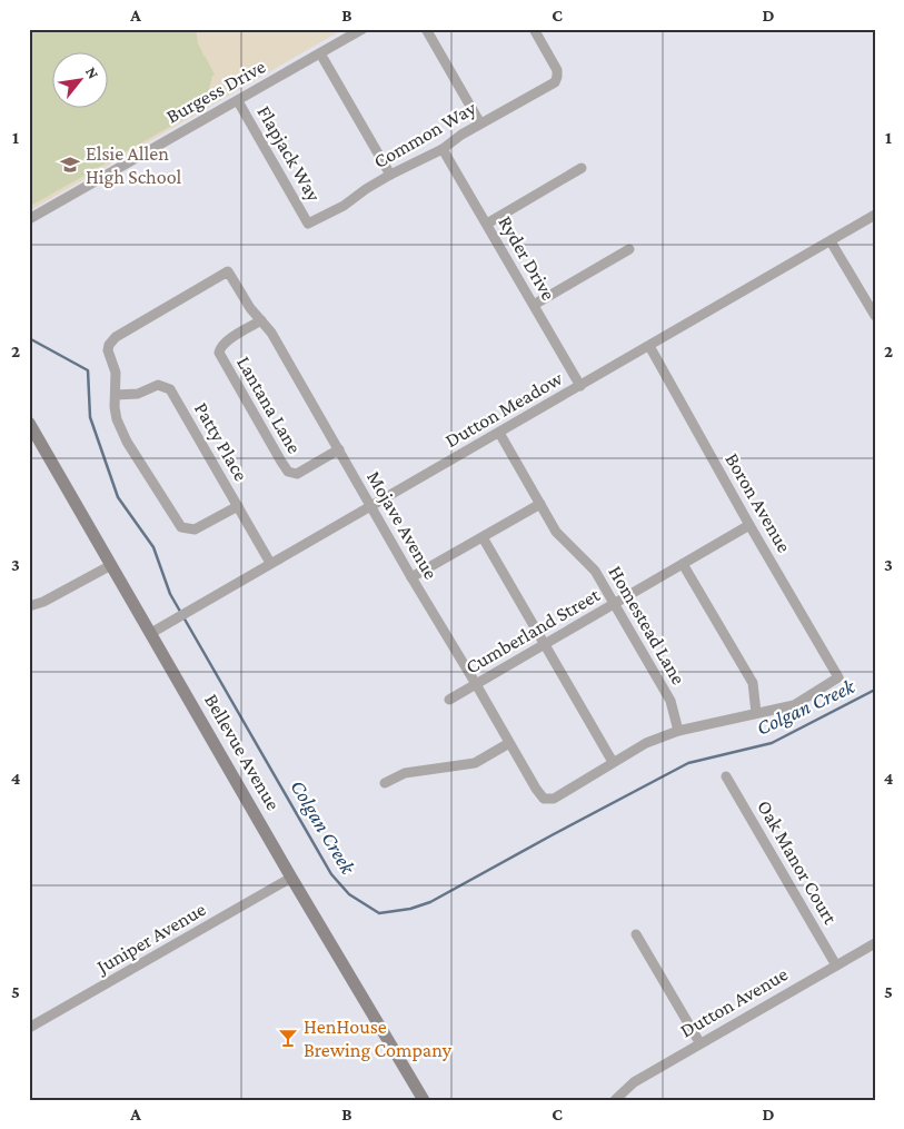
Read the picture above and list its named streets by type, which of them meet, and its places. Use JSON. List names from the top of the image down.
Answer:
{
  "streets": {
    "street": [
      "Burgess Drive",
      "Common Way",
      "Flapjack Way",
      "Ryder Drive",
      "Lantana Lane",
      "Dutton Meadow",
      "Patty Place",
      "Boron Avenue",
      "Mojave Avenue",
      "Homestead Lane",
      "Cumberland Street",
      "Bellevue Avenue",
      "Oak Manor Court",
      "Juniper Avenue",
      "Dutton Avenue"
    ]
  },
  "crossings": [
    ["Burgess Drive", "Flapjack Way"],
    ["Common Way", "Flapjack Way"],
    ["Common Way", "Ryder Drive"],
    ["Ryder Drive", "Dutton Meadow"],
    ["Lantana Lane", "Mojave Avenue"],
    ["Dutton Meadow", "Patty Place"],
    ["Dutton Meadow", "Boron Avenue"],
    ["Dutton Meadow", "Mojave Avenue"],
    ["Dutton Meadow", "Homestead Lane"],
    ["Dutton Meadow", "Bellevue Avenue"],
    ["Patty Place", "Mojave Avenue"],
    ["Boron Avenue", "Cumberland Street"],
    ["Mojave Avenue", "Cumberland Street"],
    ["Homestead Lane", "Cumberland Street"],
    ["Bellevue Avenue", "Juniper Avenue"],
    ["Oak Manor Court", "Dutton Avenue"]
  ],
  "water": ["Colgan Creek"],
  "places": {
    "school or university": ["Elsie Allen High School"],
    "bar": ["HenHouse Brewing Company"]
  },
  "north": "top right",
  "grid": {
    "columns": [
      "A",
      "B",
      "C",
      "D"
    ],
    "rows": [
      "1",
      "2",
      "3",
      "4",
      "5"
    ]
  }
}
